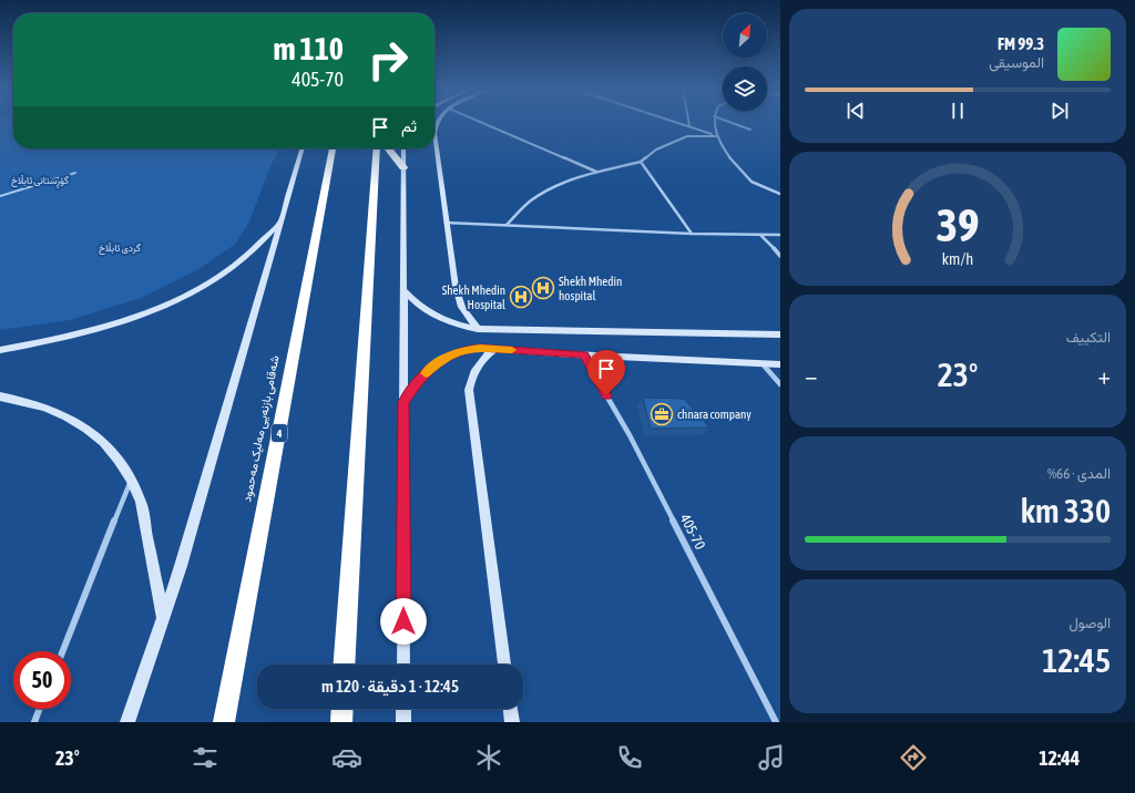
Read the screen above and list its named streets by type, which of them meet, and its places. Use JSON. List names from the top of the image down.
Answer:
{
  "streets": {
    "highway": ["شەقامی بازنەیی مەلیک مەحمود", "4"],
    "street": ["405-70"]
  },
  "parks": ["گۆڕستانی ئابڵاخ", "گردی ئابڵاخ"],
  "places": {
    "hospital": ["Shekh Mhedin hospital", "Shekh Mhedin Hospital"],
    "office": ["chnara company"]
  },
  "north": "top right",
  "page": {
    "turn": ["110 m", "405-70"],
    "song": ["99.3 FM", "الموسيقى"],
    "then": "ثم",
    "tile": [
      "التكييف",
      ["المدى · 66%", "330 km"],
      ["الوصول", "12:45"]
    ],
    "heat": ["−", "23°", "+"],
    "limit": "50",
    "trip": "12:45 · 1 دقيقة · 120 m",
    "tabs": ["12:44", "23°"],
    "gauge": ["39", "km/h"]
  }
}
